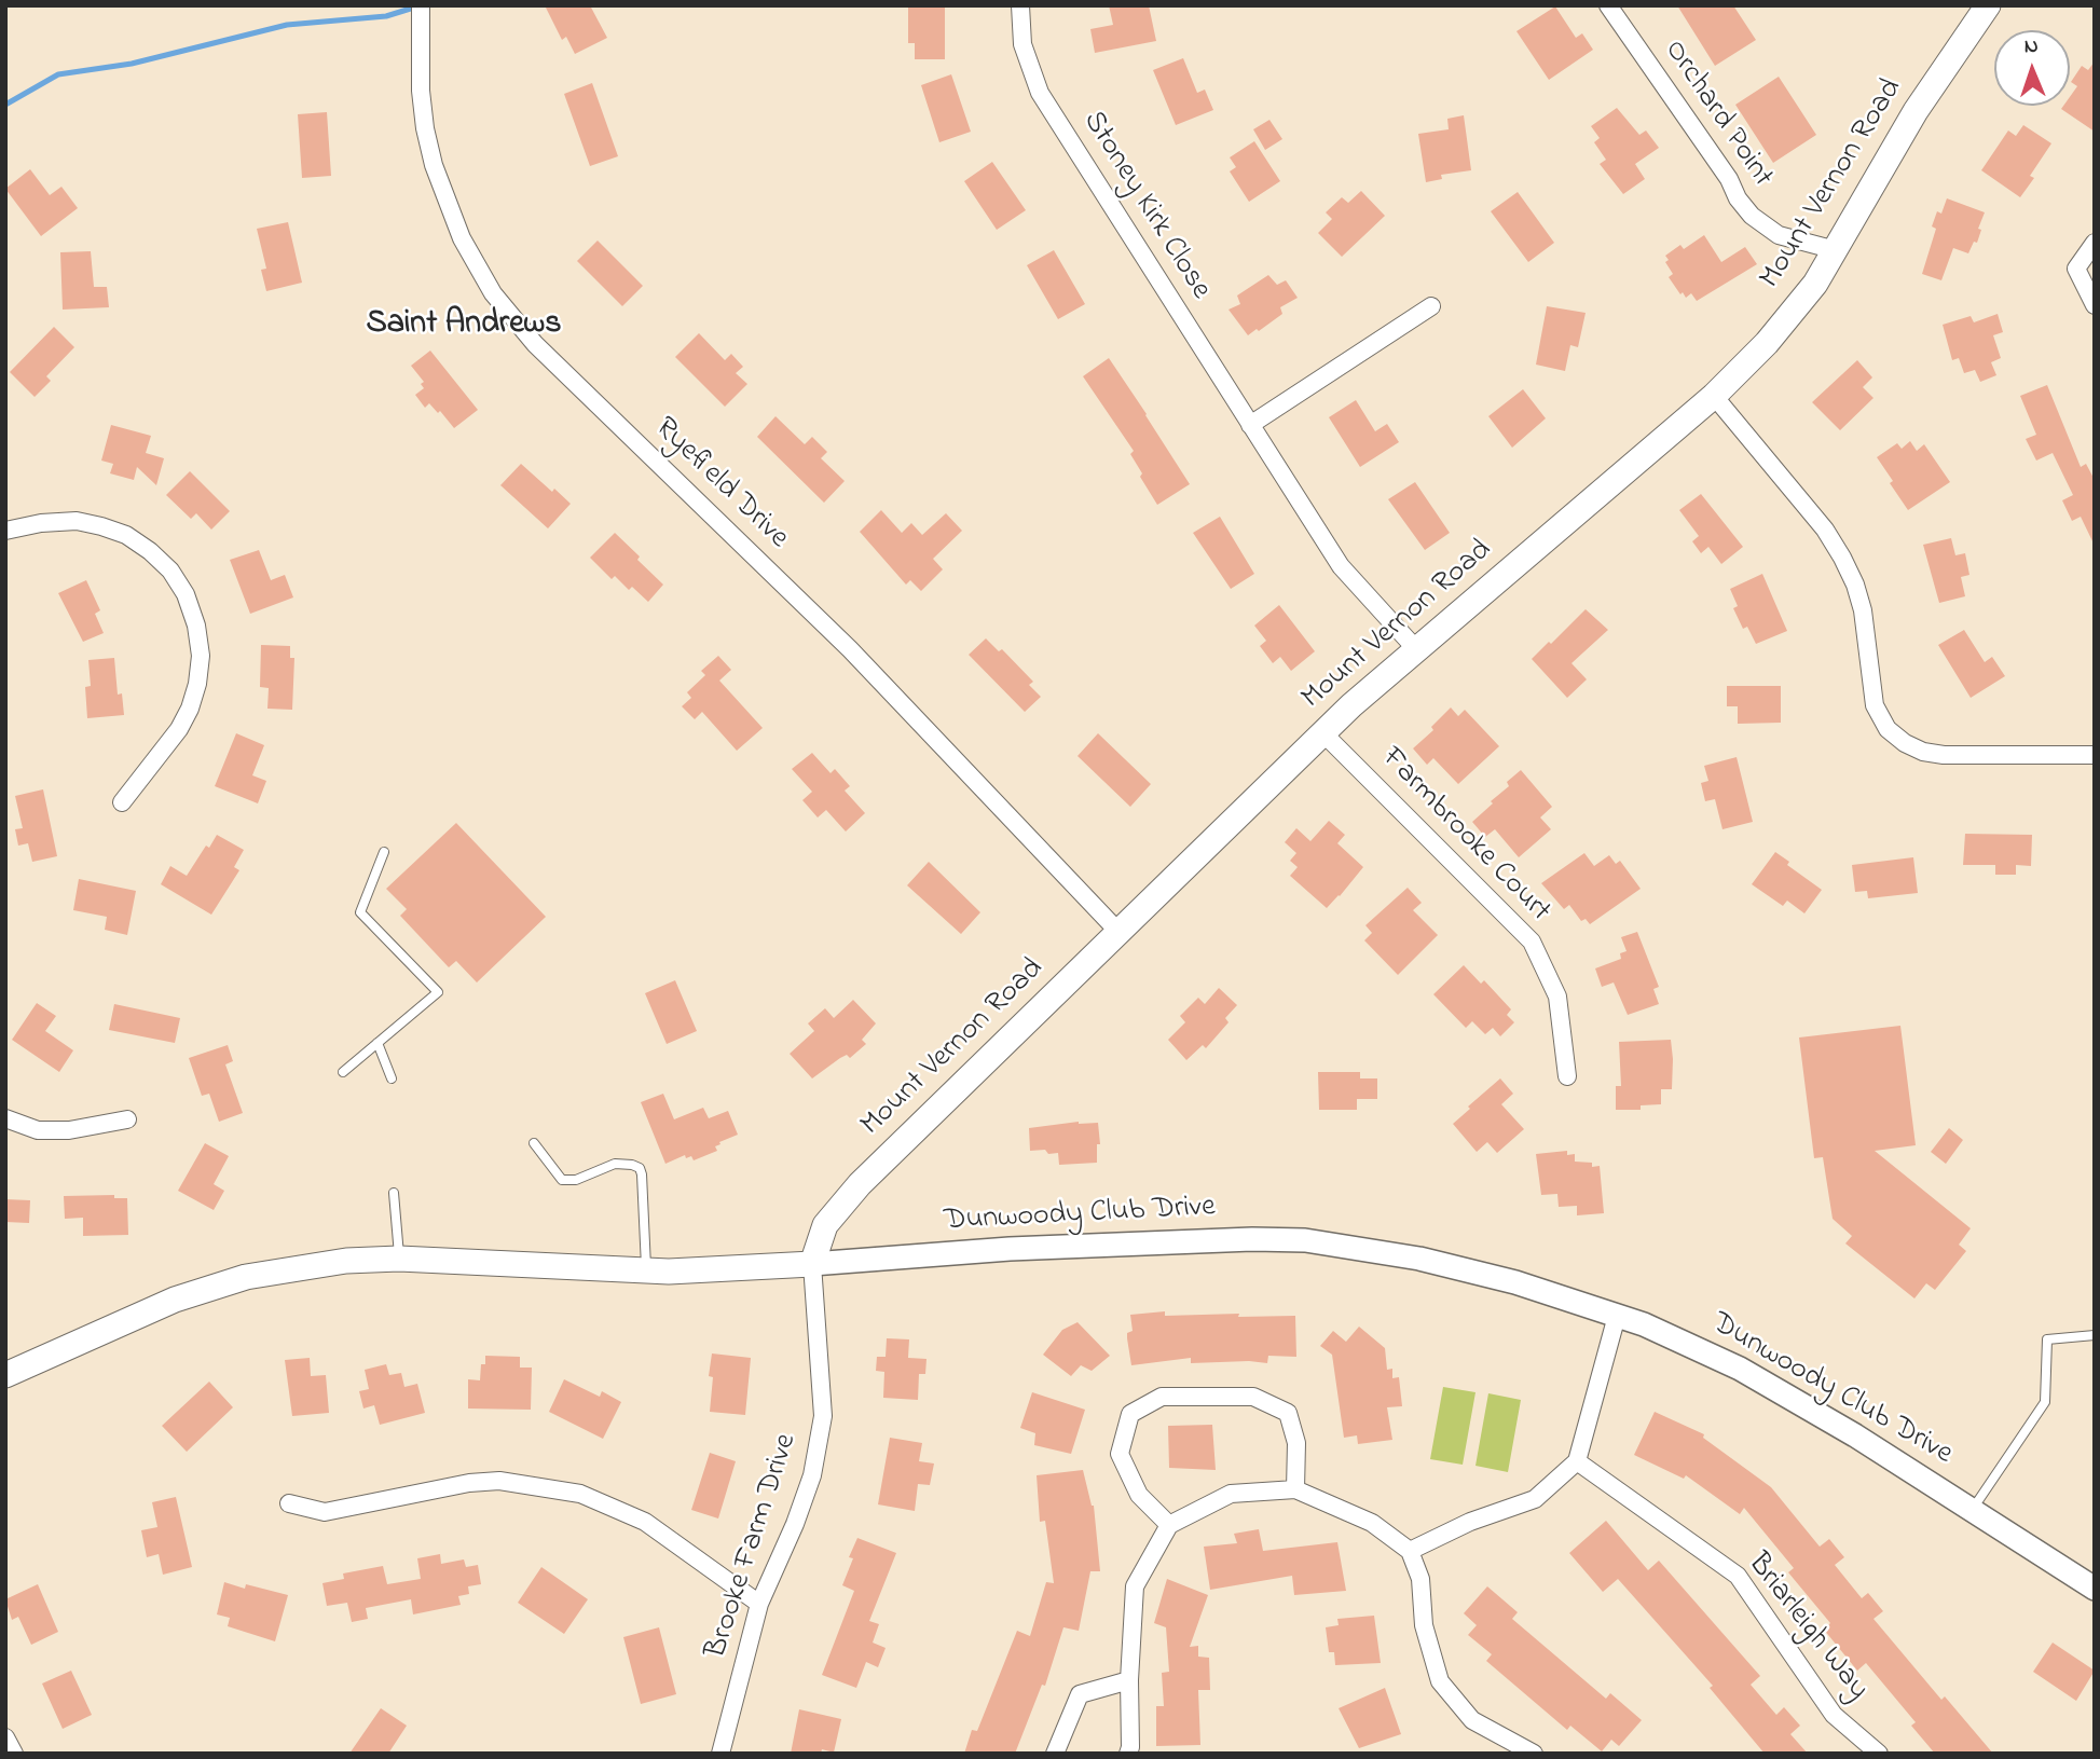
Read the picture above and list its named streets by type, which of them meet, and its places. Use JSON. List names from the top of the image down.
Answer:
{
  "streets": {
    "main road": ["Mount Vernon Road", "Dunwoody Club Drive"],
    "street": [
      "Orchard Point",
      "Stoney Kirk Close",
      "Ryefield Drive",
      "Farmbrooke Court",
      "Brooke Farm Drive",
      "Briarleigh Way"
    ]
  },
  "crossings": [
    ["Orchard Point", "Mount Vernon Road"],
    ["Mount Vernon Road", "Stoney Kirk Close"],
    ["Mount Vernon Road", "Ryefield Drive"],
    ["Mount Vernon Road", "Farmbrooke Court"],
    ["Mount Vernon Road", "Dunwoody Club Drive"],
    ["Mount Vernon Road", "Brooke Farm Drive"],
    ["Dunwoody Club Drive", "Brooke Farm Drive"]
  ],
  "districts": ["Saint Andrews"],
  "north": "top"
}
